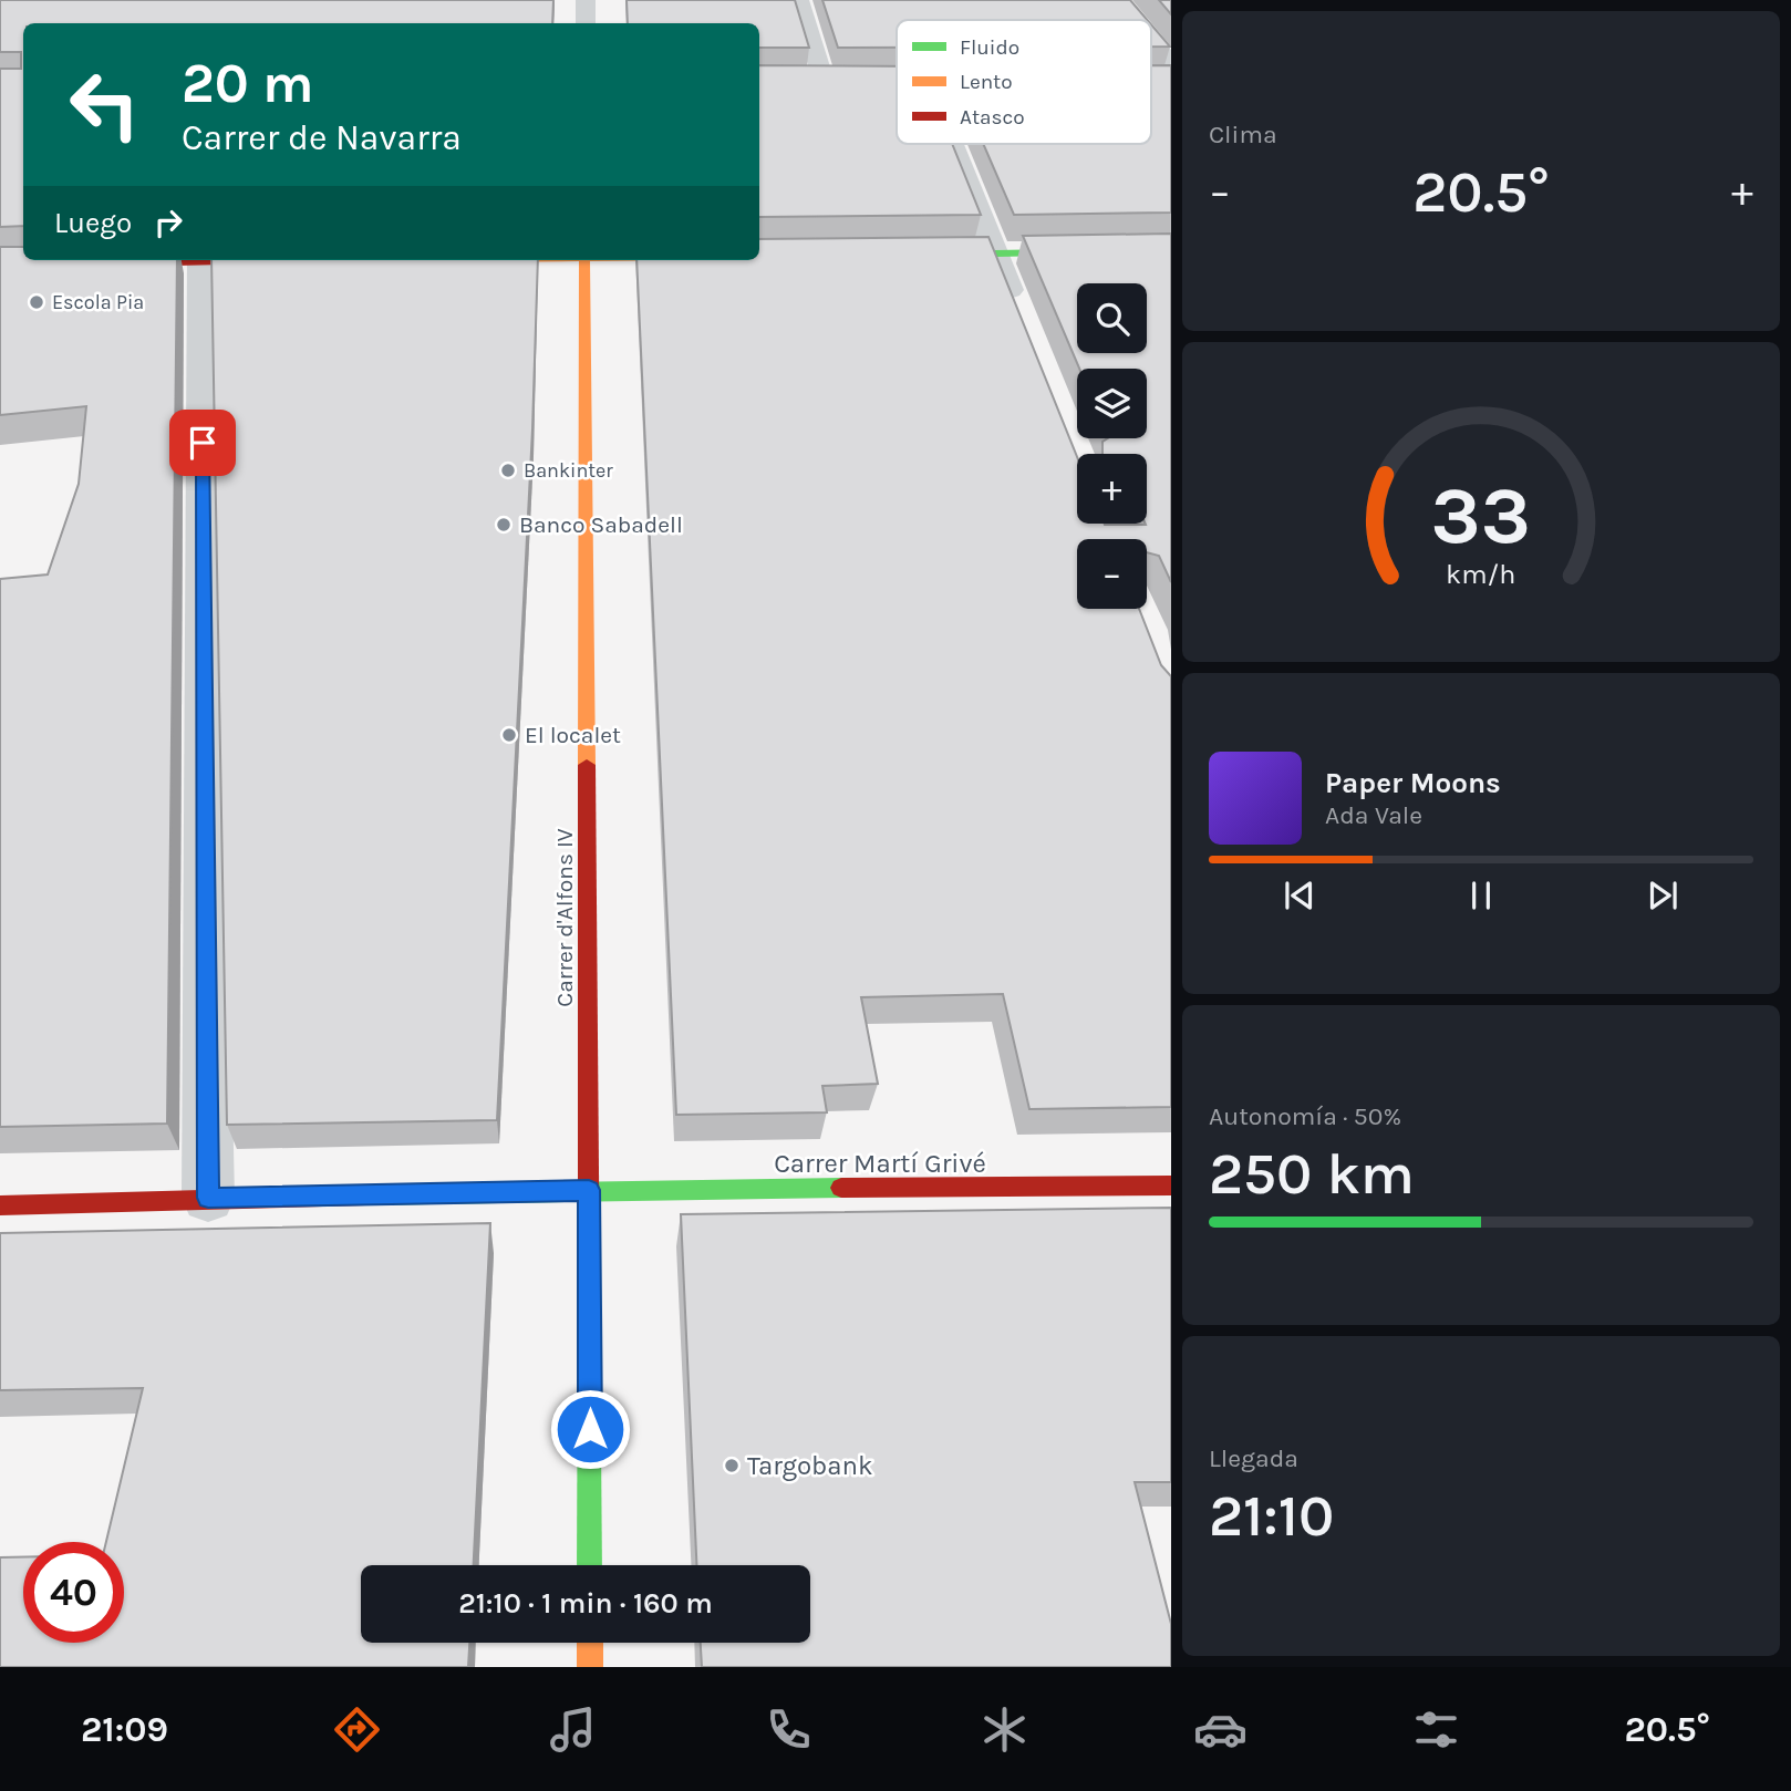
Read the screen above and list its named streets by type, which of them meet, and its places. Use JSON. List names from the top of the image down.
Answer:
{
  "streets": {
    "street": ["Carrer d'Alfons IV", "Carrer Martí Grivé"]
  },
  "crossings": [
    ["Carrer d'Alfons IV", "Carrer Martí Grivé"]
  ],
  "places": [
    "Escola Pia",
    "Bankinter",
    "Banco Sabadell",
    "El localet",
    "Targobank"
  ],
  "legend": ["Fluido", "Lento", "Atasco"],
  "page": {
    "tile": [
      "Clima",
      ["Autonomía · 50%", "250 km"],
      ["Llegada", "21:10"]
    ],
    "turn": ["20 m", "Carrer de Navarra"],
    "heat": ["−", "20.5°", "+"],
    "then": "Luego",
    "map_buttons": ["+", "−"],
    "song": ["Paper Moons", "Ada Vale"],
    "limit": "40",
    "trip": "21:10 · 1 min · 160 m",
    "tabs": ["21:09", "20.5°"],
    "gauge": ["33", "km/h"]
  }
}
